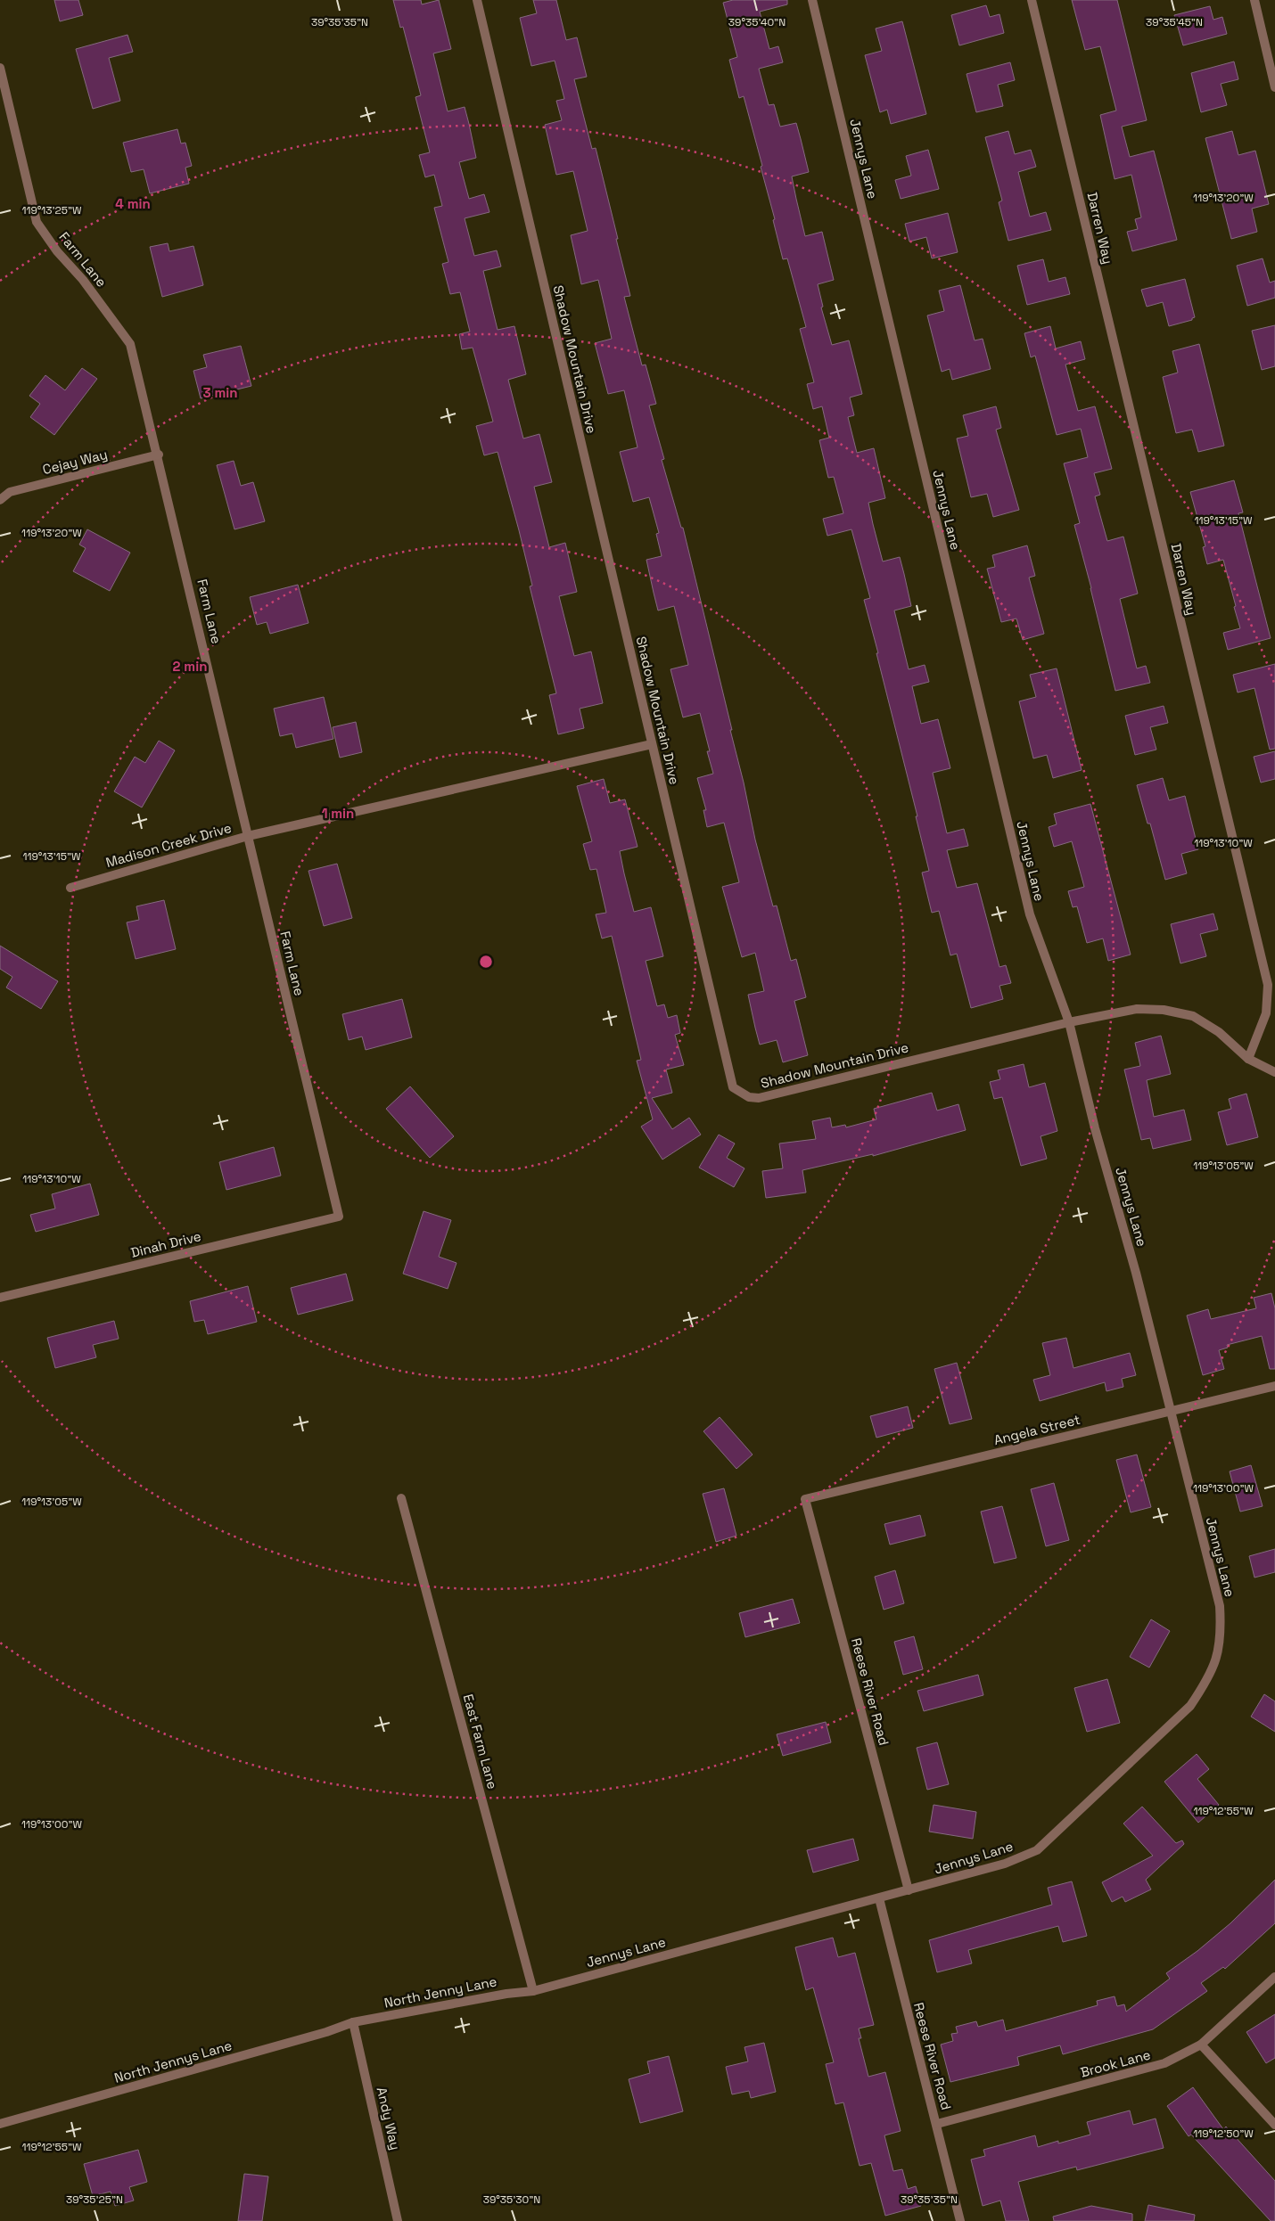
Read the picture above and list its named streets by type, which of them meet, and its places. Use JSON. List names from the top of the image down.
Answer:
{
  "streets": {
    "street": [
      "Jennys Lane",
      "Darren Way",
      "Farm Lane",
      "Shadow Mountain Drive",
      "Cejay Way",
      "Madison Creek Drive",
      "Dinah Drive",
      "Angela Street",
      "Reese River Road",
      "East Farm Lane",
      "North Jenny Lane",
      "North Jennys Lane",
      "Brook Lane",
      "Andy Way"
    ]
  },
  "crossings": [
    ["Jennys Lane", "Shadow Mountain Drive"],
    ["Jennys Lane", "Angela Street"],
    ["Jennys Lane", "Reese River Road"],
    ["Jennys Lane", "East Farm Lane"],
    ["Jennys Lane", "North Jenny Lane"],
    ["Farm Lane", "Cejay Way"],
    ["Farm Lane", "Madison Creek Drive"],
    ["Farm Lane", "Dinah Drive"],
    ["Shadow Mountain Drive", "Madison Creek Drive"],
    ["Angela Street", "Reese River Road"],
    ["Reese River Road", "Brook Lane"],
    ["East Farm Lane", "North Jenny Lane"],
    ["North Jenny Lane", "North Jennys Lane"],
    ["North Jenny Lane", "Andy Way"],
    ["North Jennys Lane", "Andy Way"]
  ],
  "coordinates": [
    "39°35'35\"N",
    "39°35'40\"N",
    "39°35'45\"N",
    "119°13'20\"W",
    "119°13'25\"W",
    "119°13'15\"W",
    "119°13'10\"W",
    "119°13'05\"W",
    "119°13'00\"W",
    "119°12'55\"W",
    "119°12'50\"W",
    "39°35'25\"N",
    "39°35'30\"N"
  ],
  "rings": [
    "4 min",
    "3 min",
    "2 min",
    "1 min"
  ]
}
